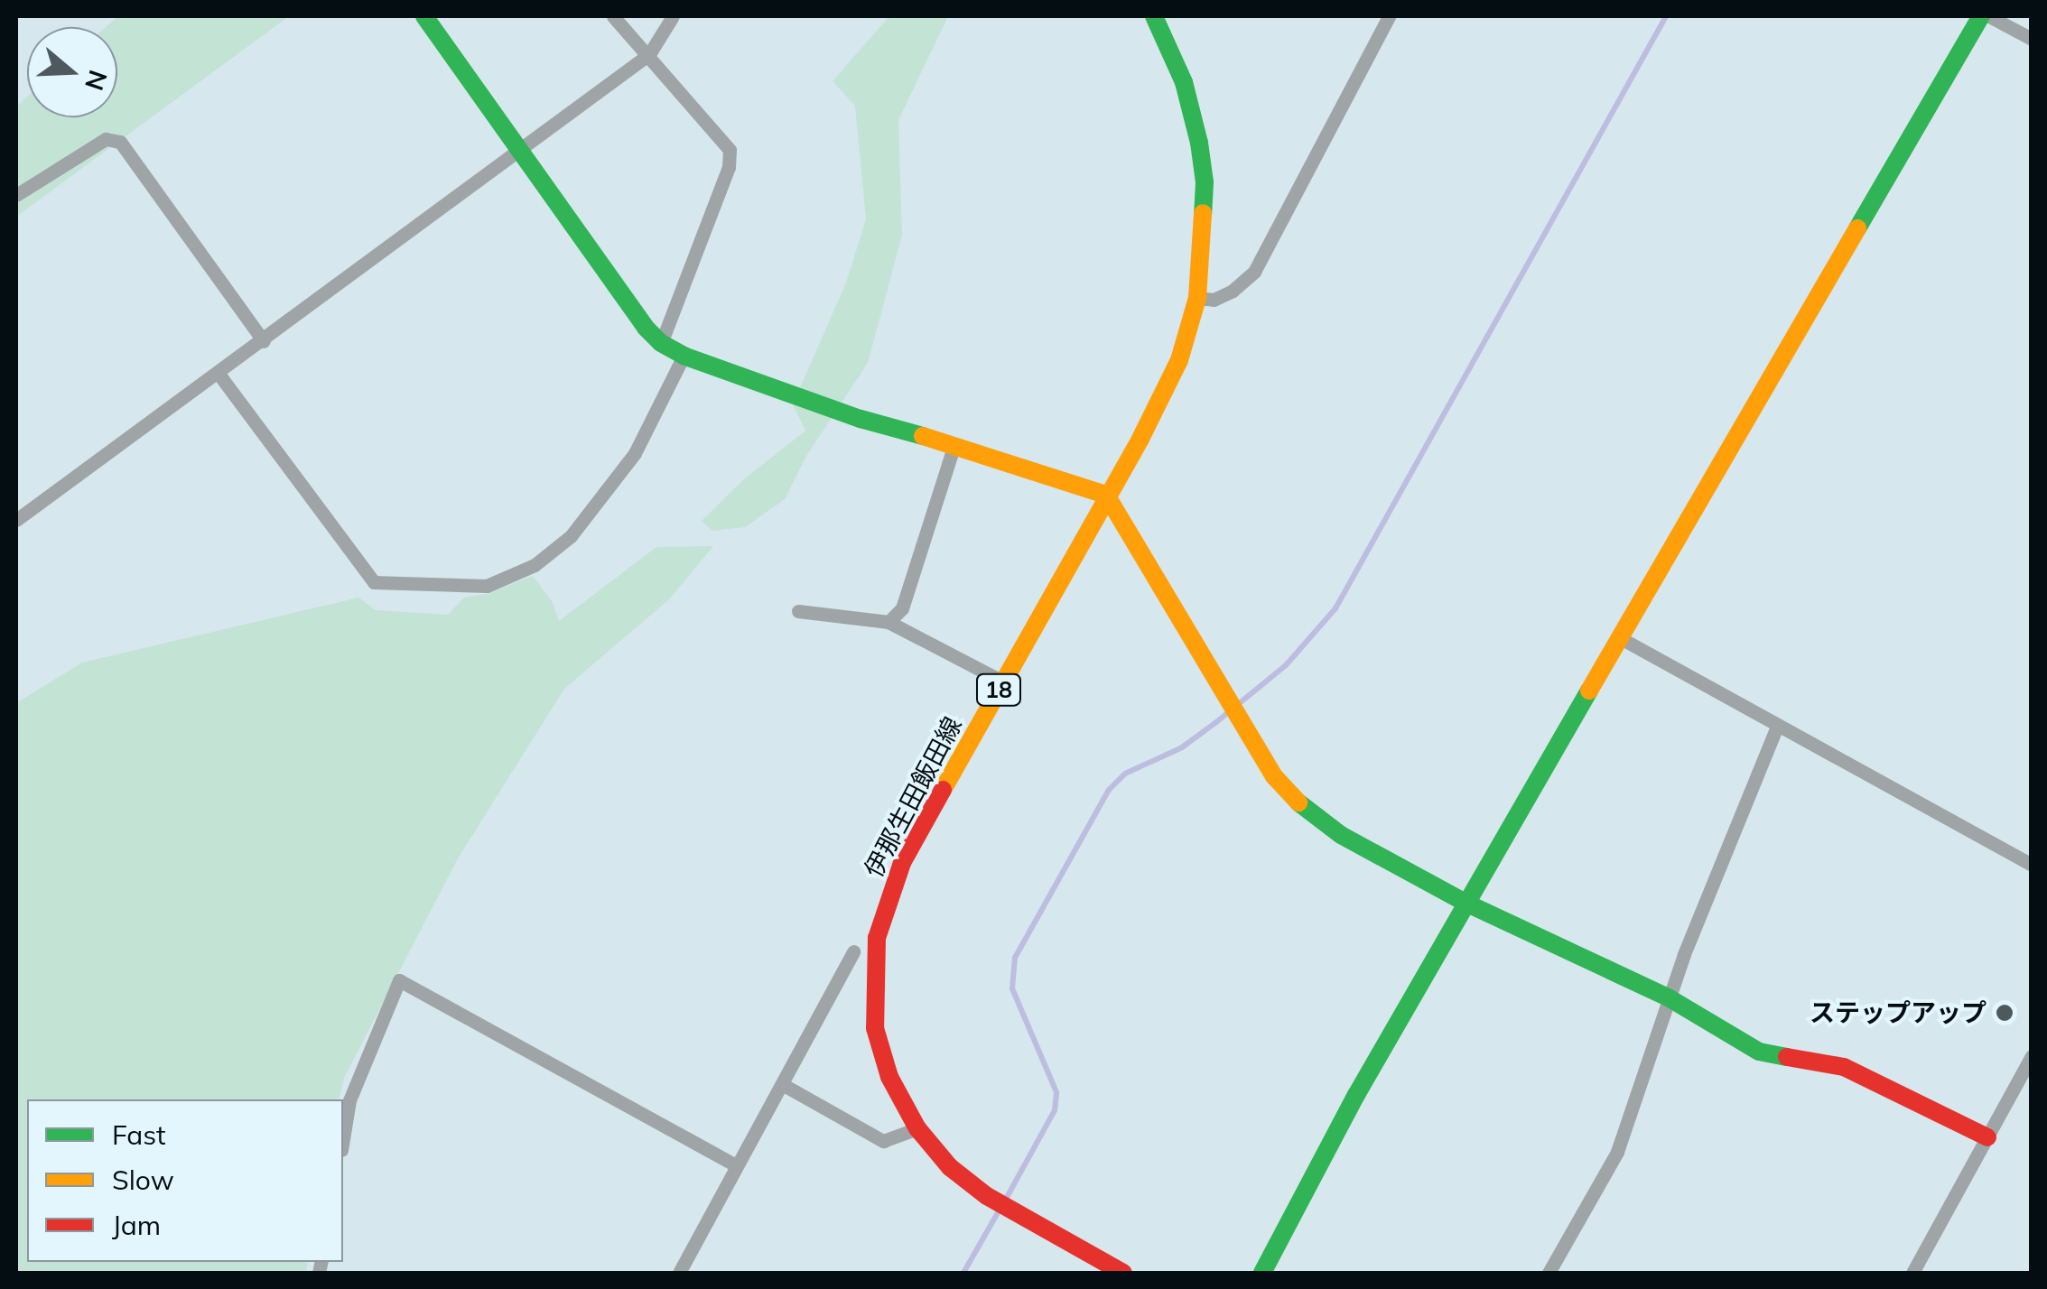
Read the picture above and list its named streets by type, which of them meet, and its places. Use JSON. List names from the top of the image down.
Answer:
{
  "streets": {
    "street": ["18", "伊那生田飯田線"]
  },
  "places": ["ステップアップ"],
  "legend": ["Fast", "Slow", "Jam"],
  "north": "right"
}
